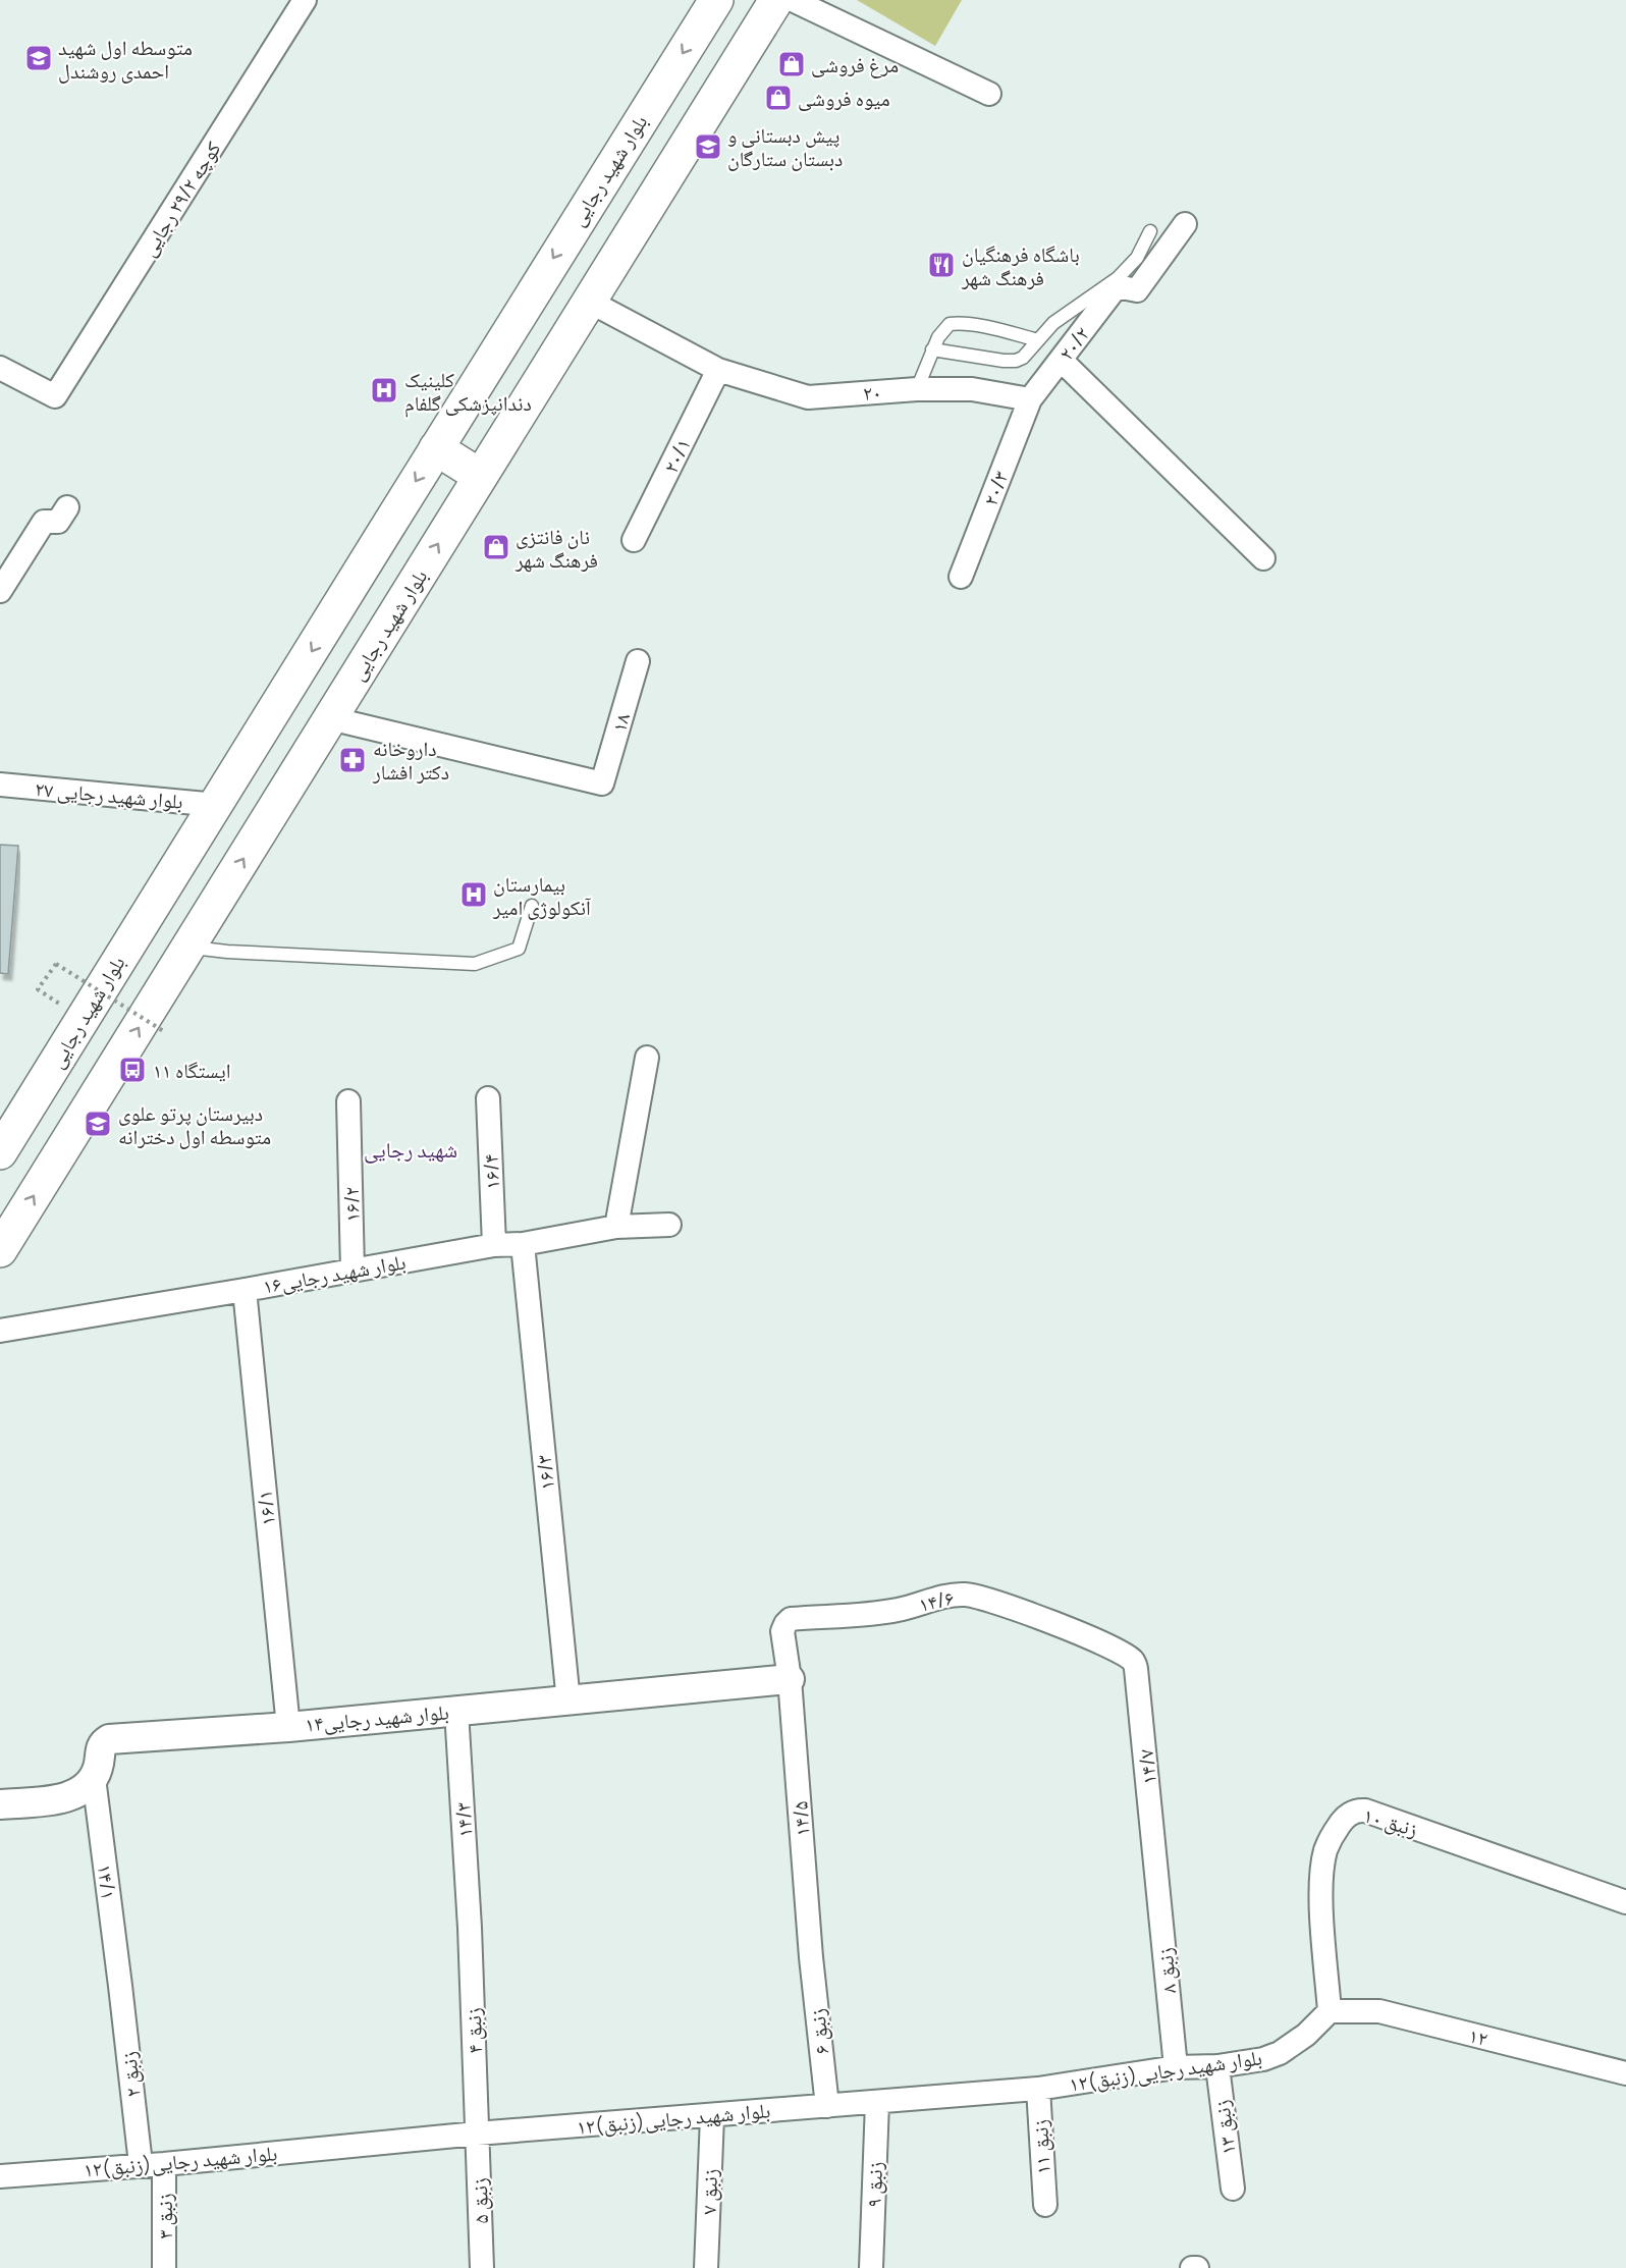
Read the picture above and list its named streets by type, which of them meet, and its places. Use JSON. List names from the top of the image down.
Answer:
{
  "streets": {
    "main road": ["بلوار شهید رجایی"],
    "street": [
      "کوچه ۲۹/۲ رجایی",
      "۲۰/۲",
      "۲۰",
      "۲۰/۱",
      "۲۰/۳",
      "۱۸",
      "۲۷ بلوار شهید رجایی",
      "۱۶/۴",
      "۱۶/۲",
      "بلوار شهید رجایی۱۶",
      "۱۶/۳",
      "۱۶/۱",
      "۱۴/۶",
      "بلوار شهید رجایی۱۴",
      "۱۴/۷",
      "۱۴/۵",
      "۱۴/۳",
      "زنبق ۱۰",
      "۱۴/۱",
      "زنبق ۸",
      "زنبق ۴",
      "زنبق ۶",
      "۱۲",
      "۱۲بلوار شهید رجایی(زنبق)",
      "زنبق ۲",
      "زنبق ۱۳",
      "زنبق ۱۱",
      "زنبق ۹",
      "زنبق ۷",
      "زنبق ۵",
      "زنبق ۳"
    ]
  },
  "crossings": [
    ["بلوار شهید رجایی", "۲۰"],
    ["بلوار شهید رجایی", "۱۸"],
    ["بلوار شهید رجایی", "۲۷ بلوار شهید رجایی"],
    ["۲۰/۲", "۲۰"],
    ["۲۰/۲", "۲۰/۳"],
    ["۲۰", "۲۰/۱"],
    ["۲۰", "۲۰/۳"],
    ["۱۶/۴", "بلوار شهید رجایی۱۶"],
    ["۱۶/۲", "بلوار شهید رجایی۱۶"],
    ["بلوار شهید رجایی۱۶", "۱۶/۳"],
    ["بلوار شهید رجایی۱۶", "۱۶/۱"],
    ["۱۶/۳", "بلوار شهید رجایی۱۴"],
    ["۱۶/۱", "بلوار شهید رجایی۱۴"],
    ["۱۴/۶", "بلوار شهید رجایی۱۴"],
    ["۱۴/۶", "۱۴/۷"],
    ["۱۴/۶", "۱۴/۵"],
    ["بلوار شهید رجایی۱۴", "۱۴/۵"],
    ["بلوار شهید رجایی۱۴", "۱۴/۳"],
    ["بلوار شهید رجایی۱۴", "۱۴/۱"],
    ["۱۴/۷", "زنبق ۸"],
    ["۱۴/۵", "زنبق ۶"],
    ["۱۴/۳", "زنبق ۴"],
    ["زنبق ۱۰", "۱۲"],
    ["زنبق ۱۰", "۱۲بلوار شهید رجایی(زنبق)"],
    ["۱۴/۱", "زنبق ۲"],
    ["زنبق ۸", "۱۲بلوار شهید رجایی(زنبق)"],
    ["زنبق ۴", "۱۲بلوار شهید رجایی(زنبق)"],
    ["زنبق ۴", "زنبق ۵"],
    ["زنبق ۶", "۱۲بلوار شهید رجایی(زنبق)"],
    ["۱۲", "۱۲بلوار شهید رجایی(زنبق)"],
    ["۱۲بلوار شهید رجایی(زنبق)", "زنبق ۲"],
    ["۱۲بلوار شهید رجایی(زنبق)", "زنبق ۱۳"],
    ["۱۲بلوار شهید رجایی(زنبق)", "زنبق ۱۱"],
    ["۱۲بلوار شهید رجایی(زنبق)", "زنبق ۹"],
    ["۱۲بلوار شهید رجایی(زنبق)", "زنبق ۷"],
    ["۱۲بلوار شهید رجایی(زنبق)", "زنبق ۵"],
    ["۱۲بلوار شهید رجایی(زنبق)", "زنبق ۳"]
  ],
  "districts": ["شهید رجایی"],
  "places": {
    "school or university": ["متوسطه اول شهید احمدی روشندل", "پیش دبستانی و دبستان ستارگان", "دبیرستان پرتو علوی متوسطه اول دخترانه"],
    "shop": ["مرغ فروشی", "میوه فروشی", "نان فانتزی فرهنگ شهر"],
    "restaurant": ["باشگاه فرهنگیان فرهنگ شهر"],
    "hospital": ["کلینیک دندانپزشکی گلفام", "بیمارستان آنکولوژی امیر"],
    "pharmacy": ["داروخانه دکتر افشار"],
    "bus stop": ["ایستگاه ۱۱"]
  }
}
